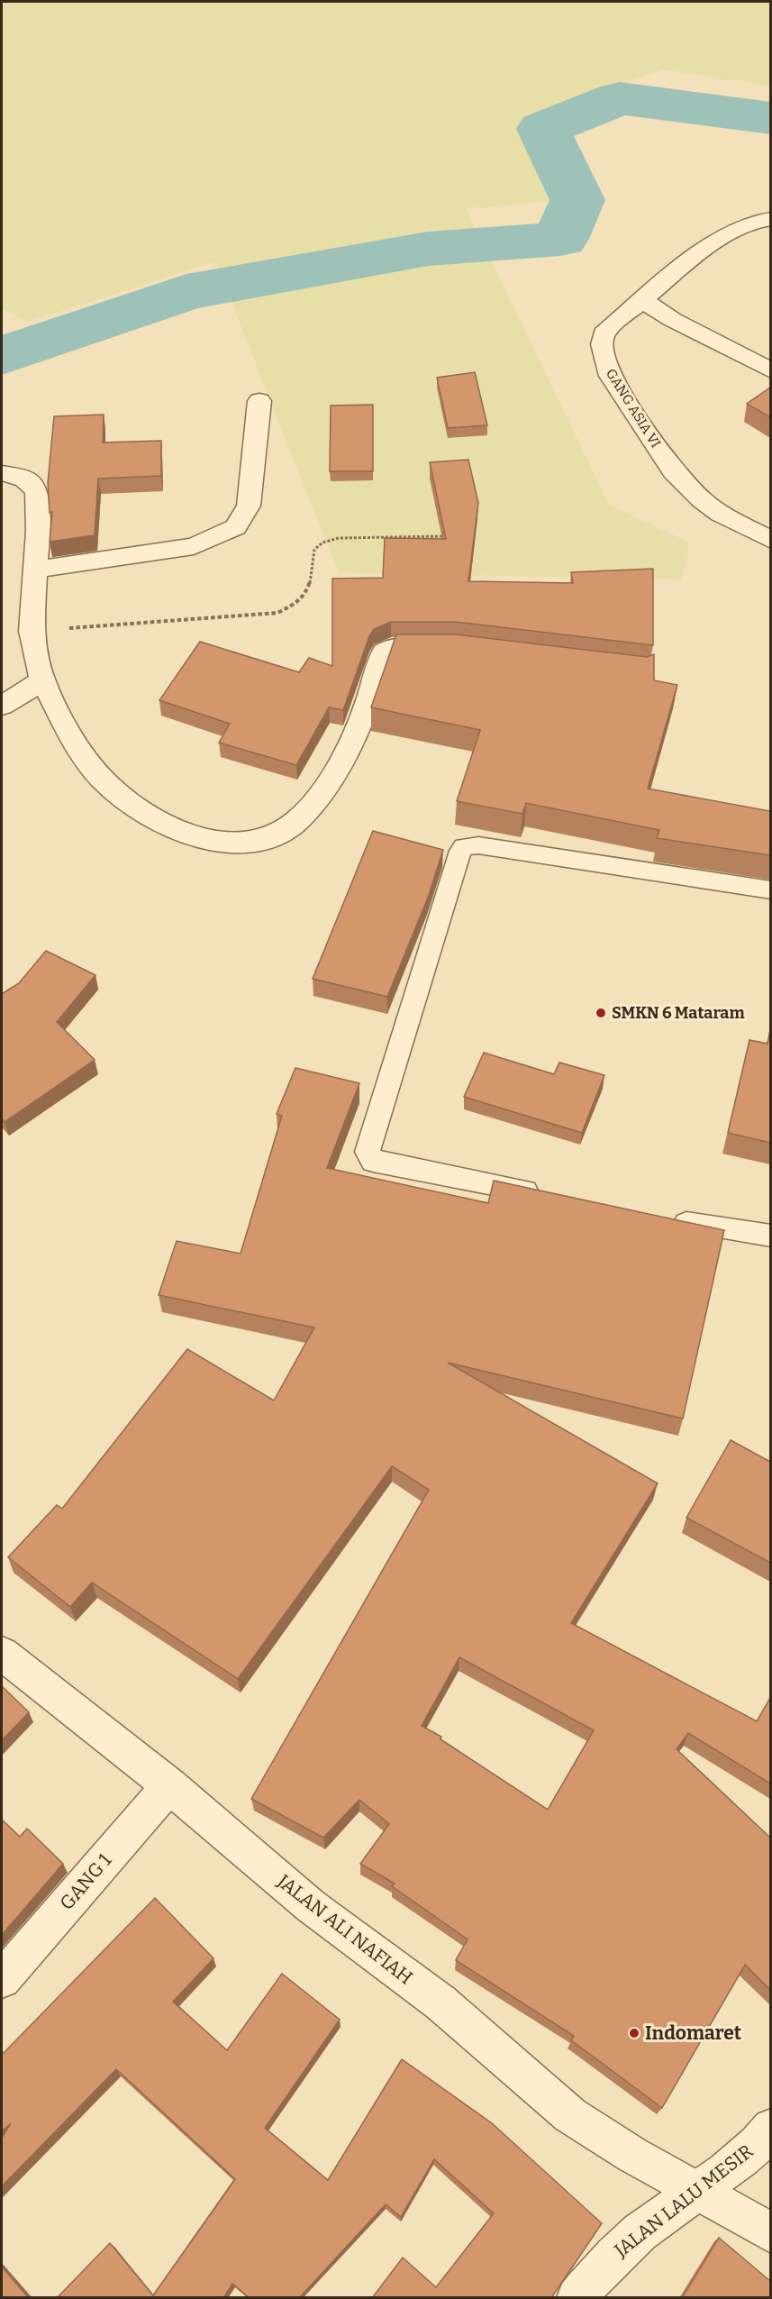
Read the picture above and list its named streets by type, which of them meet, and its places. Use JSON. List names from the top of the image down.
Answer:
{
  "streets": {
    "street": [
      "GANG ASIA VI",
      "GANG 1",
      "JALAN ALI NAFIAH",
      "JALAN LALU MESIR"
    ]
  },
  "crossings": [
    ["GANG 1", "JALAN ALI NAFIAH"],
    ["JALAN ALI NAFIAH", "JALAN LALU MESIR"]
  ],
  "places": ["SMKN 6 Mataram", "Indomaret"]
}
